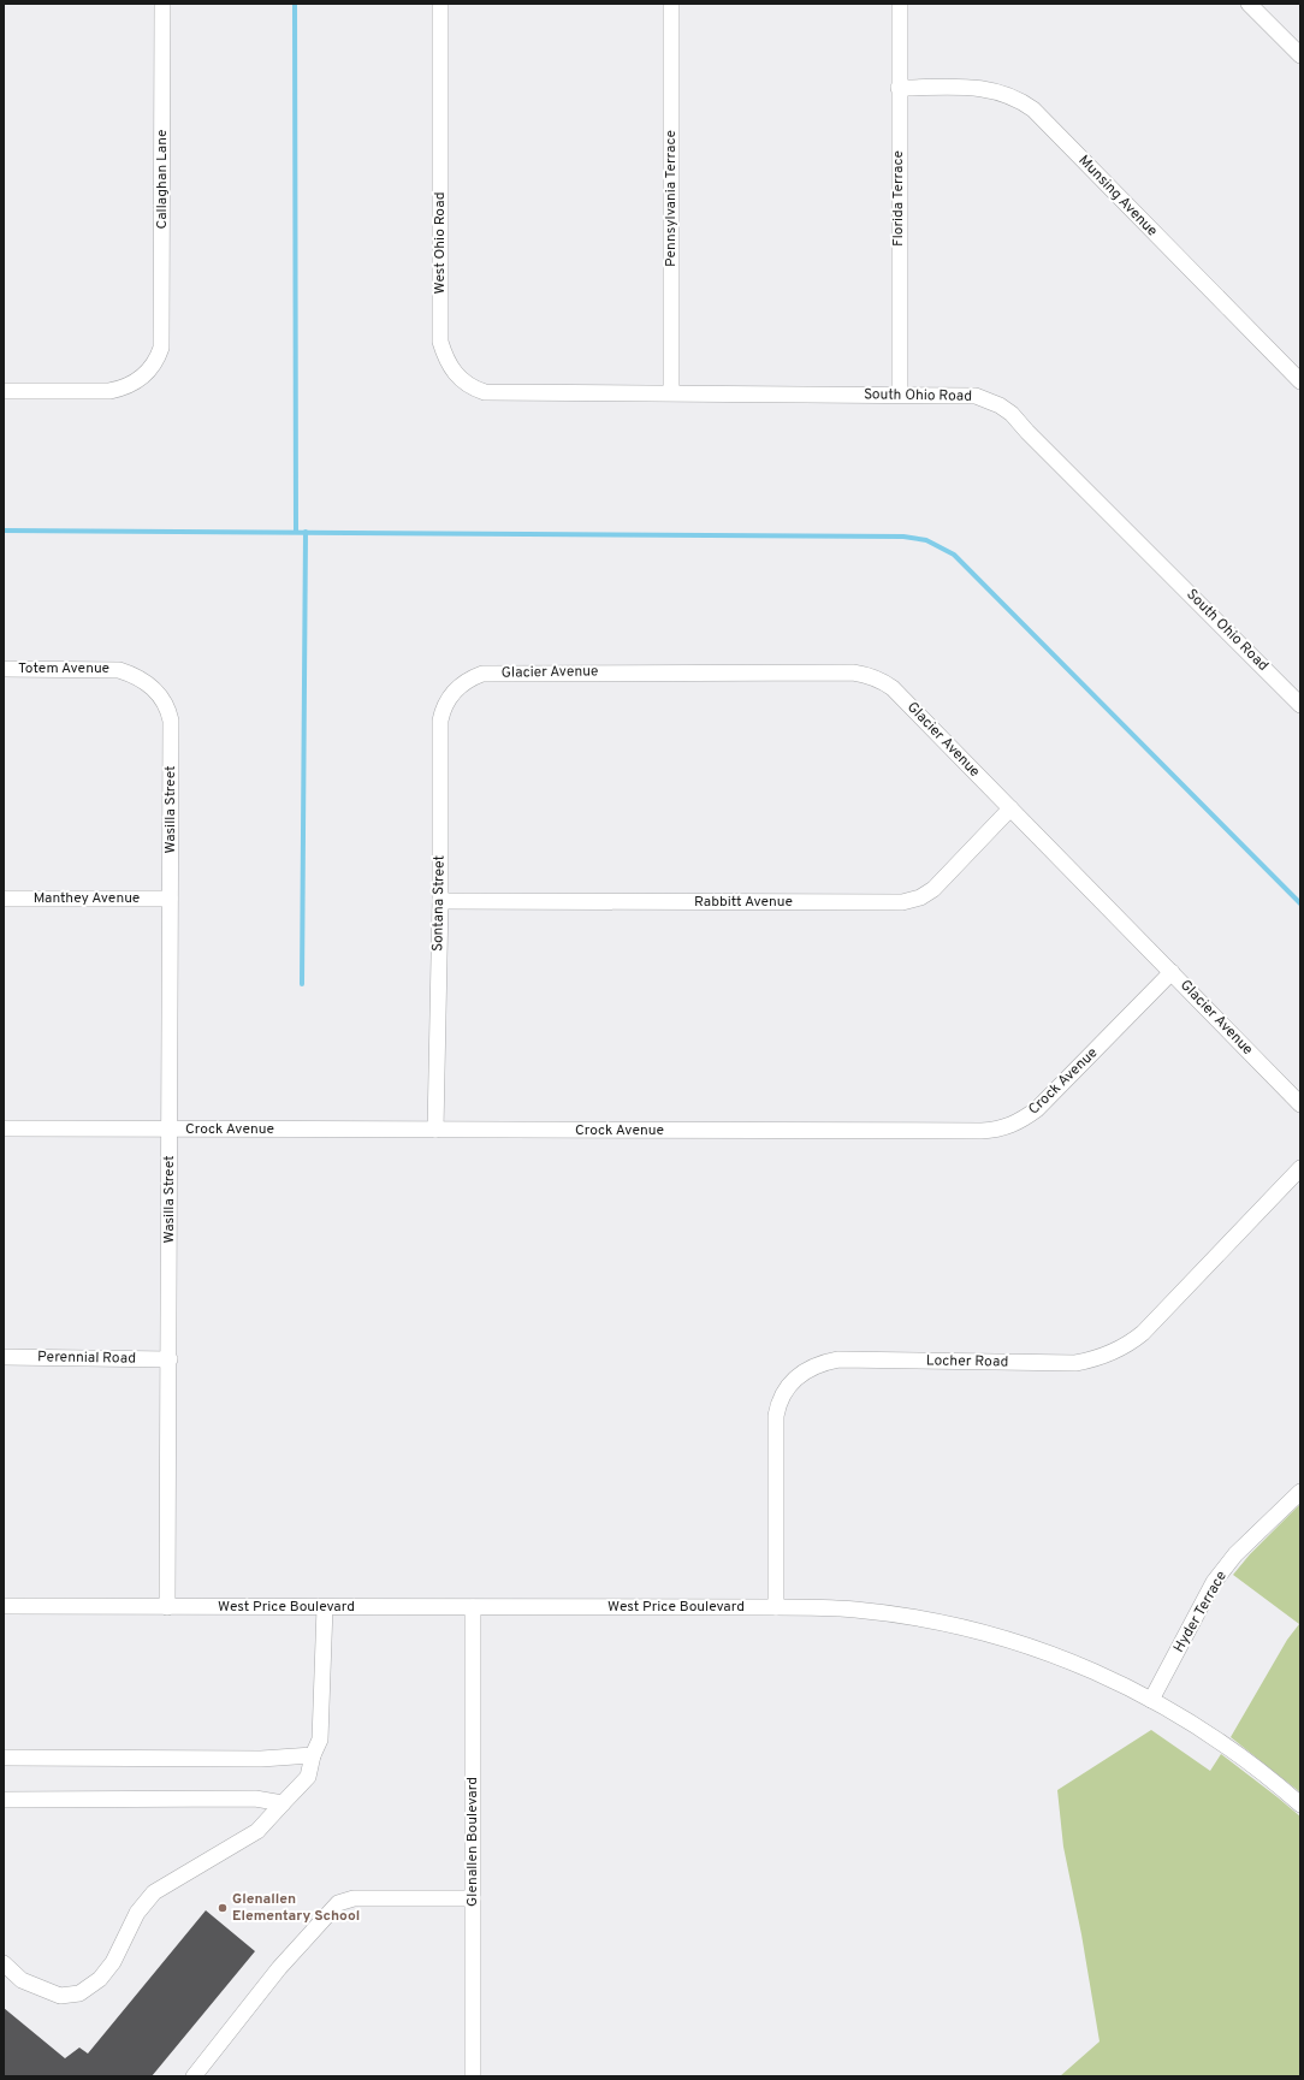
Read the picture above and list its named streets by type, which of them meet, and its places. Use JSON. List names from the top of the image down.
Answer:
{
  "streets": {
    "street": [
      "Callaghan Lane",
      "Munsing Avenue",
      "Pennsylvania Terrace",
      "Florida Terrace",
      "West Ohio Road",
      "South Ohio Road",
      "Totem Avenue",
      "Glacier Avenue",
      "Wasilla Street",
      "Manthey Avenue",
      "Rabbitt Avenue",
      "Sontana Street",
      "Crock Avenue",
      "Perennial Road",
      "Locher Road",
      "West Price Boulevard",
      "Hyder Terrace",
      "Glenallen Boulevard"
    ]
  },
  "crossings": [
    ["Munsing Avenue", "Florida Terrace"],
    ["Pennsylvania Terrace", "South Ohio Road"],
    ["Florida Terrace", "South Ohio Road"],
    ["West Ohio Road", "South Ohio Road"],
    ["Totem Avenue", "Wasilla Street"],
    ["Glacier Avenue", "Rabbitt Avenue"],
    ["Glacier Avenue", "Sontana Street"],
    ["Glacier Avenue", "Crock Avenue"],
    ["Wasilla Street", "Manthey Avenue"],
    ["Wasilla Street", "Crock Avenue"],
    ["Wasilla Street", "Perennial Road"],
    ["Wasilla Street", "West Price Boulevard"],
    ["Rabbitt Avenue", "Sontana Street"],
    ["Sontana Street", "Crock Avenue"],
    ["Locher Road", "West Price Boulevard"],
    ["West Price Boulevard", "Hyder Terrace"],
    ["West Price Boulevard", "Glenallen Boulevard"]
  ],
  "places": ["Glenallen Elementary School"]
}
